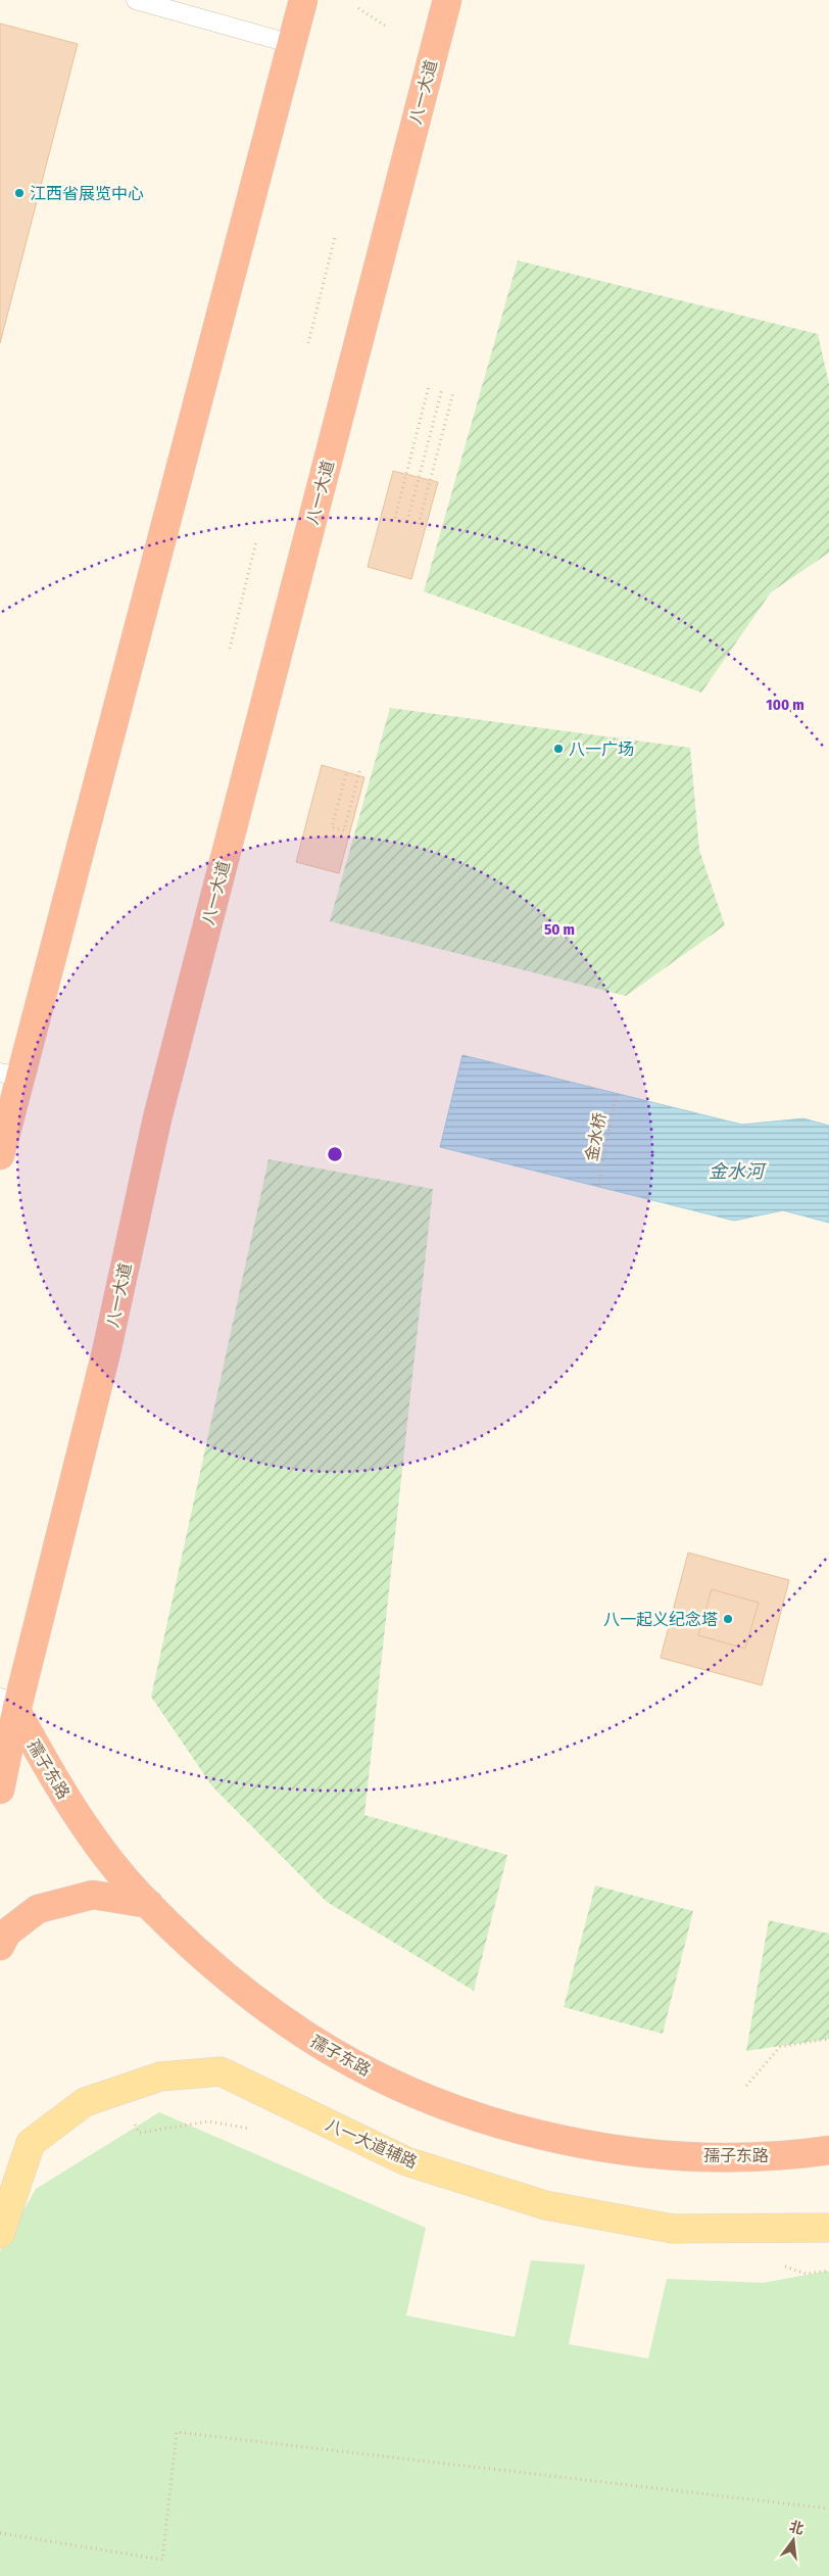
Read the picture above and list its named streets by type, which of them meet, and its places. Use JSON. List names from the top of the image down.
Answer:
{
  "streets": {
    "highway": ["八一大道", "孺子东路"],
    "main road": ["八一大道辅路"],
    "path": ["金水桥"]
  },
  "crossings": [
    ["八一大道", "孺子东路"]
  ],
  "water": ["金水河"],
  "places": ["江西省展览中心", "八一广场", "八一起义纪念塔"],
  "north": "top",
  "rings": ["100 m", "50 m"]
}
